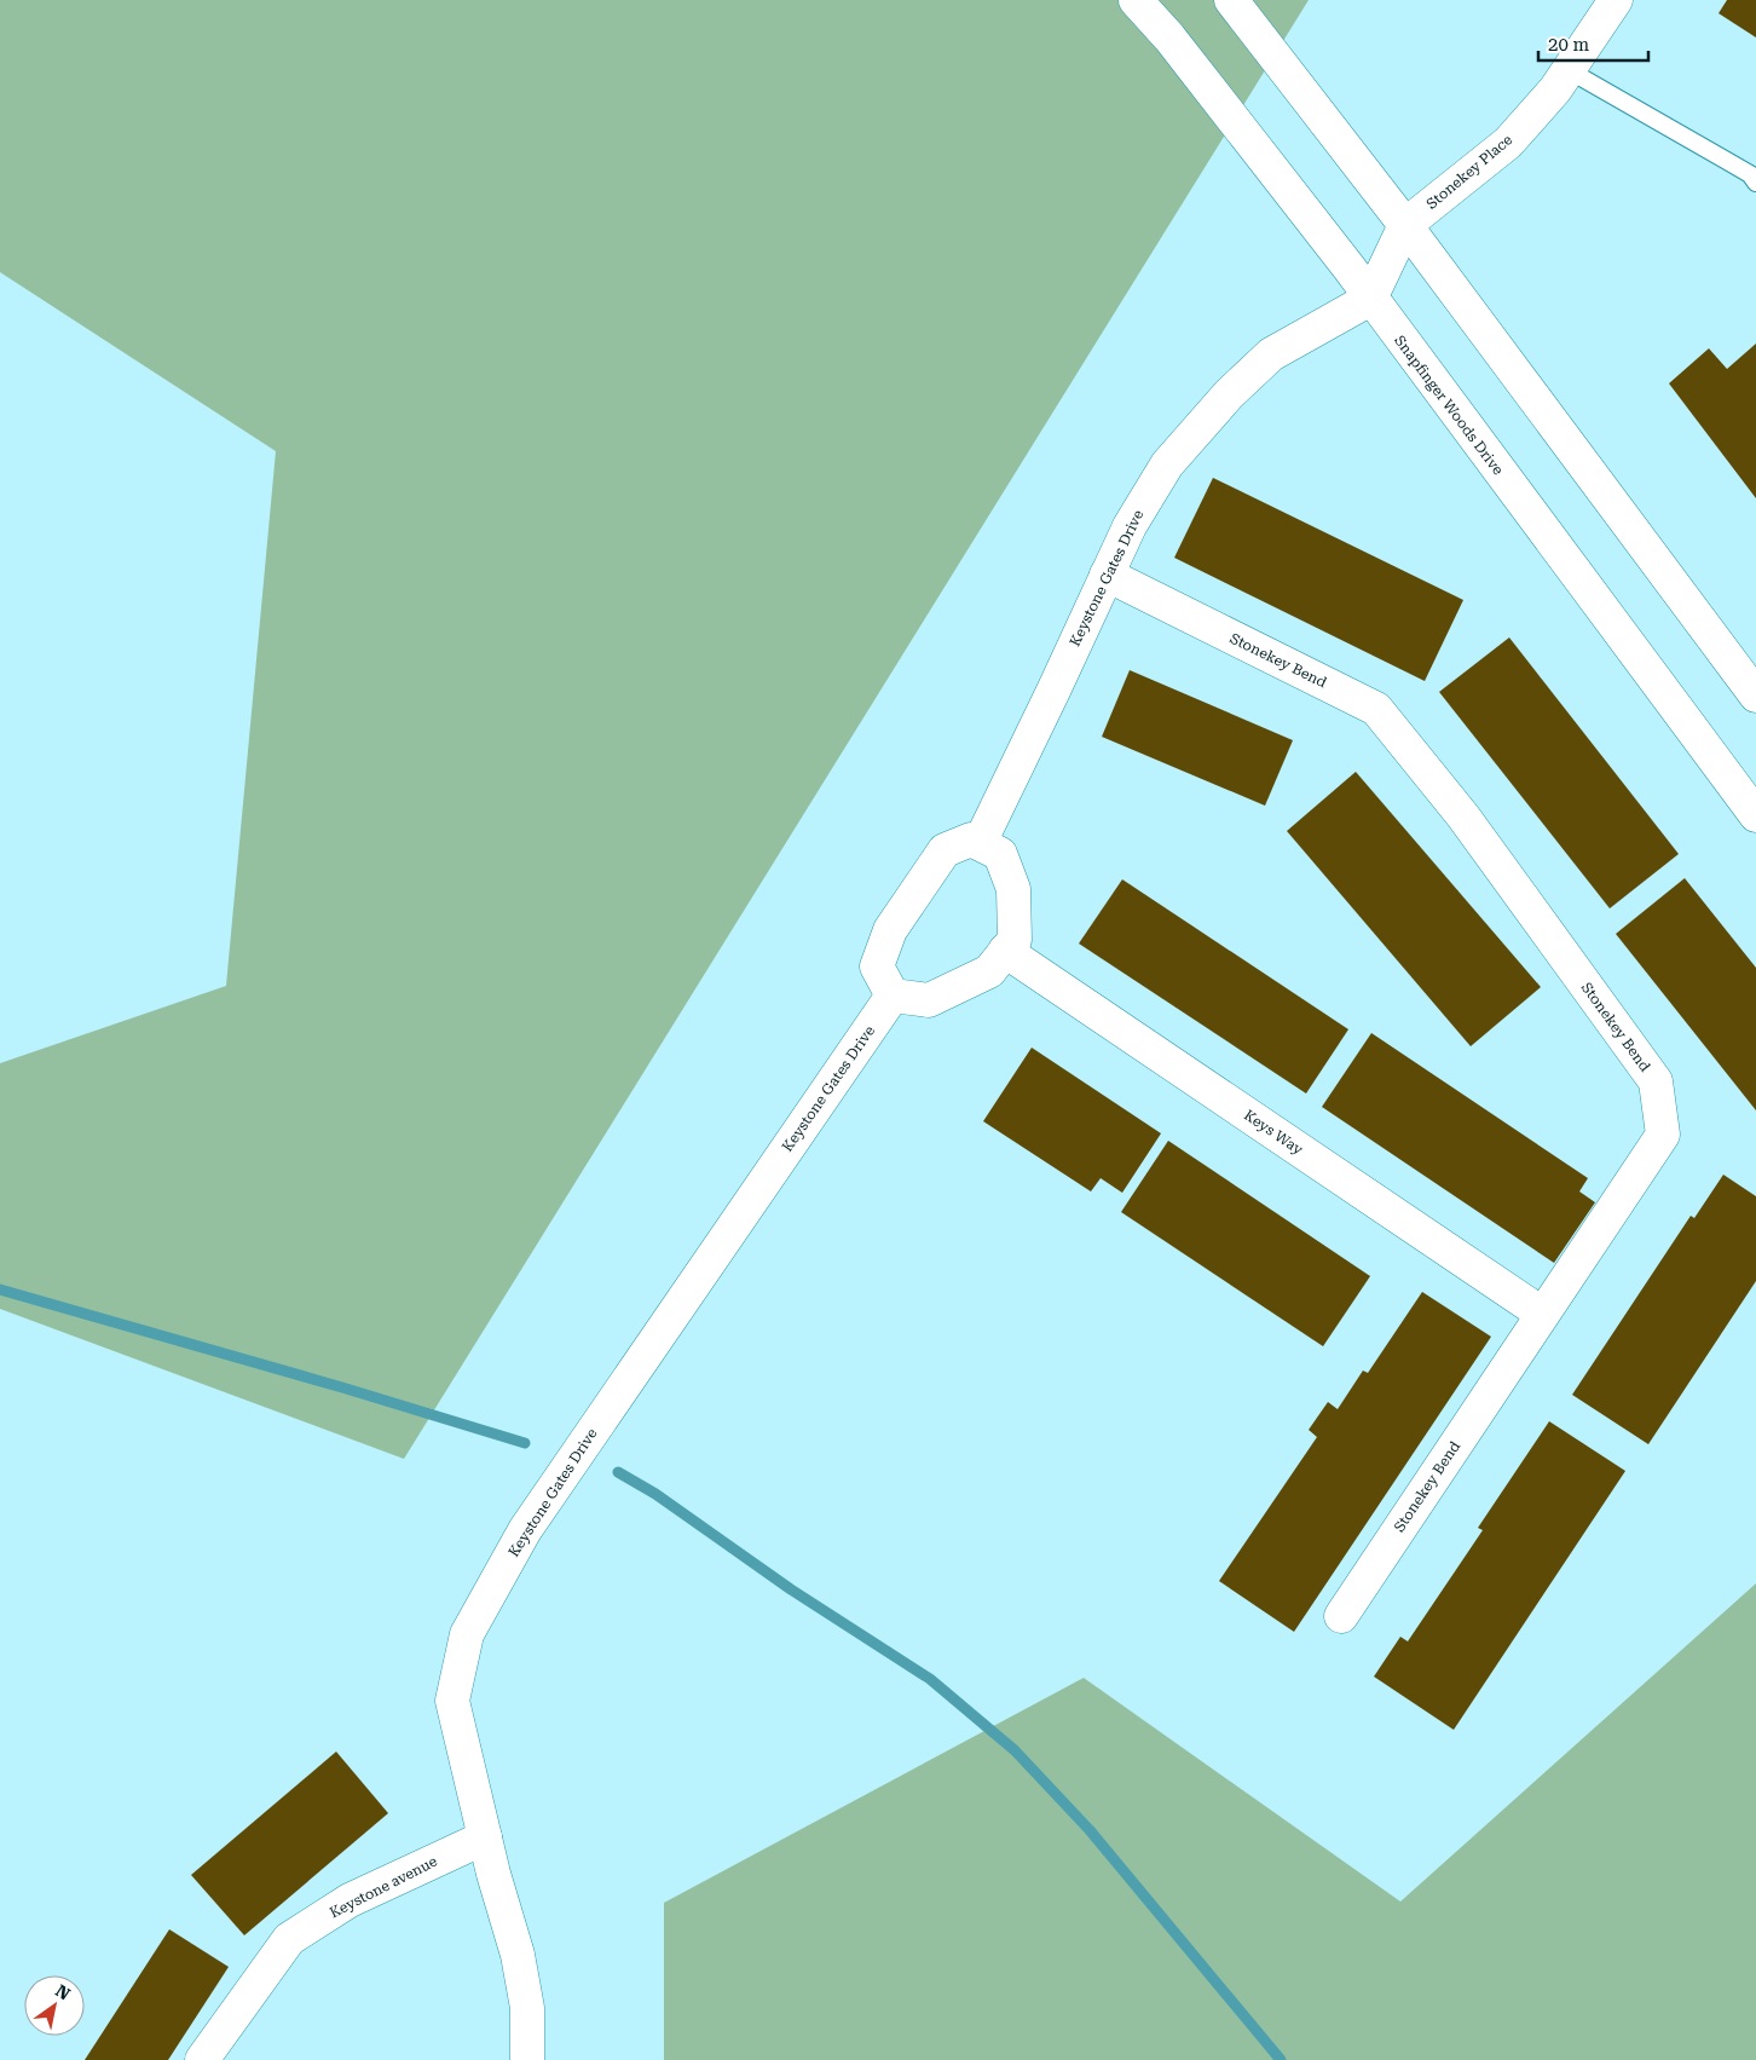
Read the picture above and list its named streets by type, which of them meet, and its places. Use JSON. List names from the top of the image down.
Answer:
{
  "streets": {
    "street": [
      "Stonekey Place",
      "Snapfinger Woods Drive",
      "Keystone Gates Drive",
      "Stonekey Bend",
      "Keys Way",
      "Keystone avenue"
    ]
  },
  "crossings": [
    ["Snapfinger Woods Drive", "Keystone Gates Drive"],
    ["Keystone Gates Drive", "Stonekey Bend"],
    ["Keystone Gates Drive", "Keys Way"],
    ["Keystone Gates Drive", "Keystone avenue"],
    ["Stonekey Bend", "Keys Way"]
  ],
  "scale_bar": "20 m",
  "north": "top right"
}
